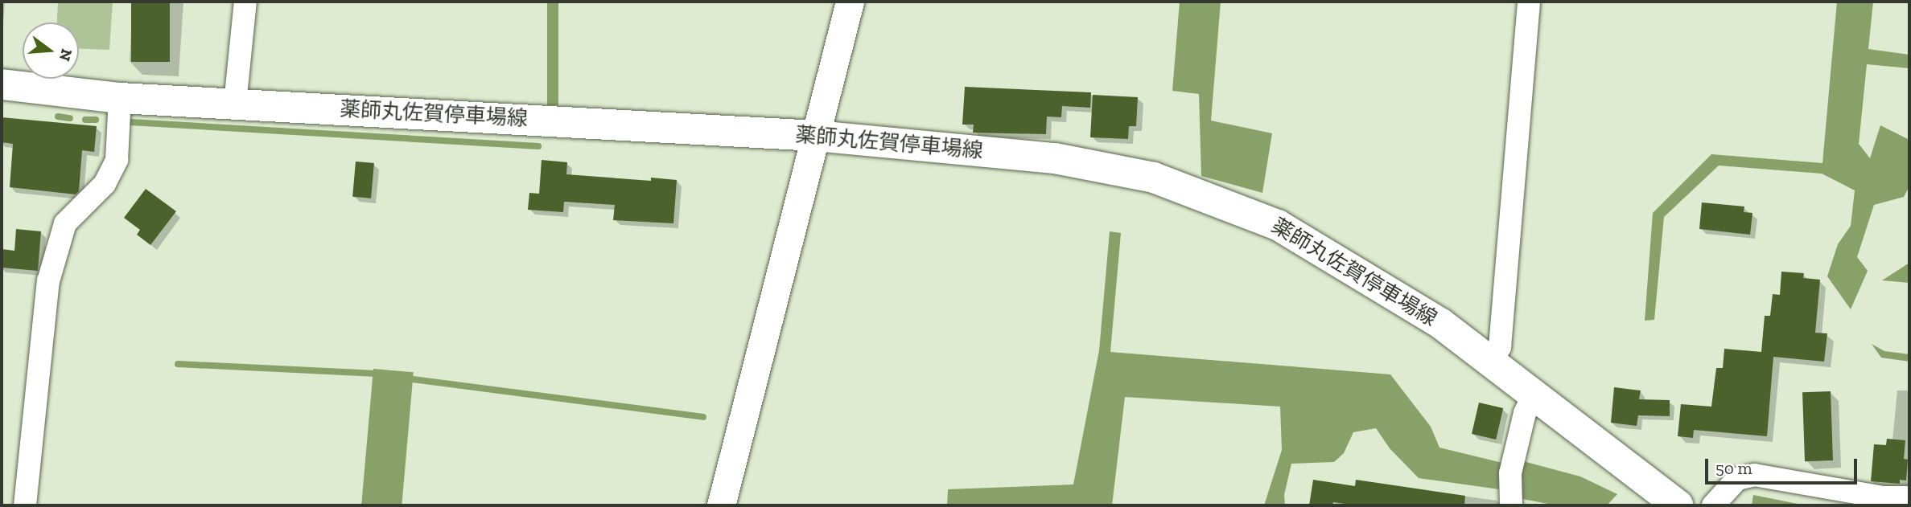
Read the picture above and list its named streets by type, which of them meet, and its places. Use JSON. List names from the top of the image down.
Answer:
{
  "streets": {
    "main road": ["薬師丸佐賀停車場線"]
  },
  "scale_bar": "50 m",
  "north": "right"
}
